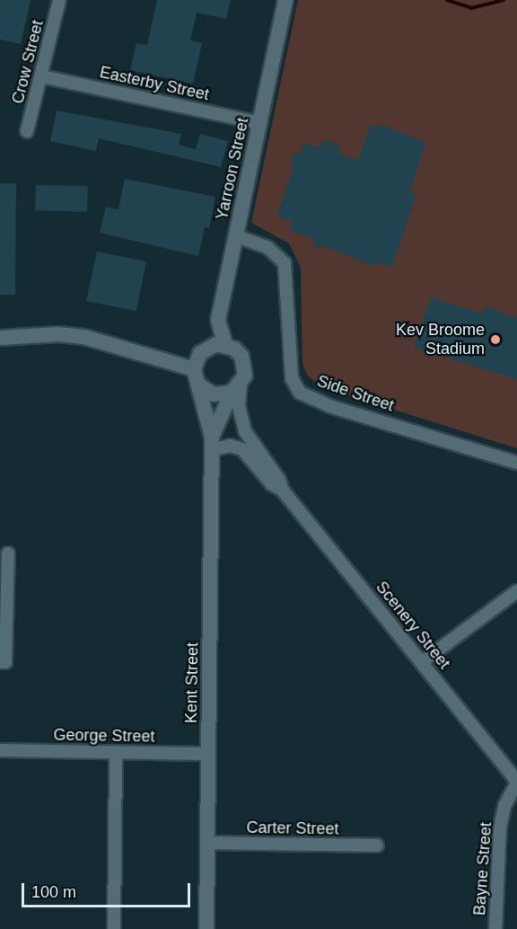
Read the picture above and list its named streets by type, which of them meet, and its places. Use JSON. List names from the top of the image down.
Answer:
{
  "streets": {
    "street": [
      "Crow Street",
      "Easterby Street",
      "Yarroon Street",
      "Side Street",
      "Scenery Street",
      "Kent Street",
      "George Street",
      "Carter Street",
      "Bayne Street"
    ]
  },
  "crossings": [
    ["Crow Street", "Easterby Street"],
    ["Easterby Street", "Yarroon Street"],
    ["Yarroon Street", "Side Street"],
    ["Yarroon Street", "Scenery Street"],
    ["Yarroon Street", "Kent Street"],
    ["Scenery Street", "Kent Street"],
    ["Scenery Street", "Bayne Street"],
    ["Kent Street", "George Street"],
    ["Kent Street", "Carter Street"]
  ],
  "places": ["Kev Broome Stadium"],
  "scale_bar": "100 m"
}
